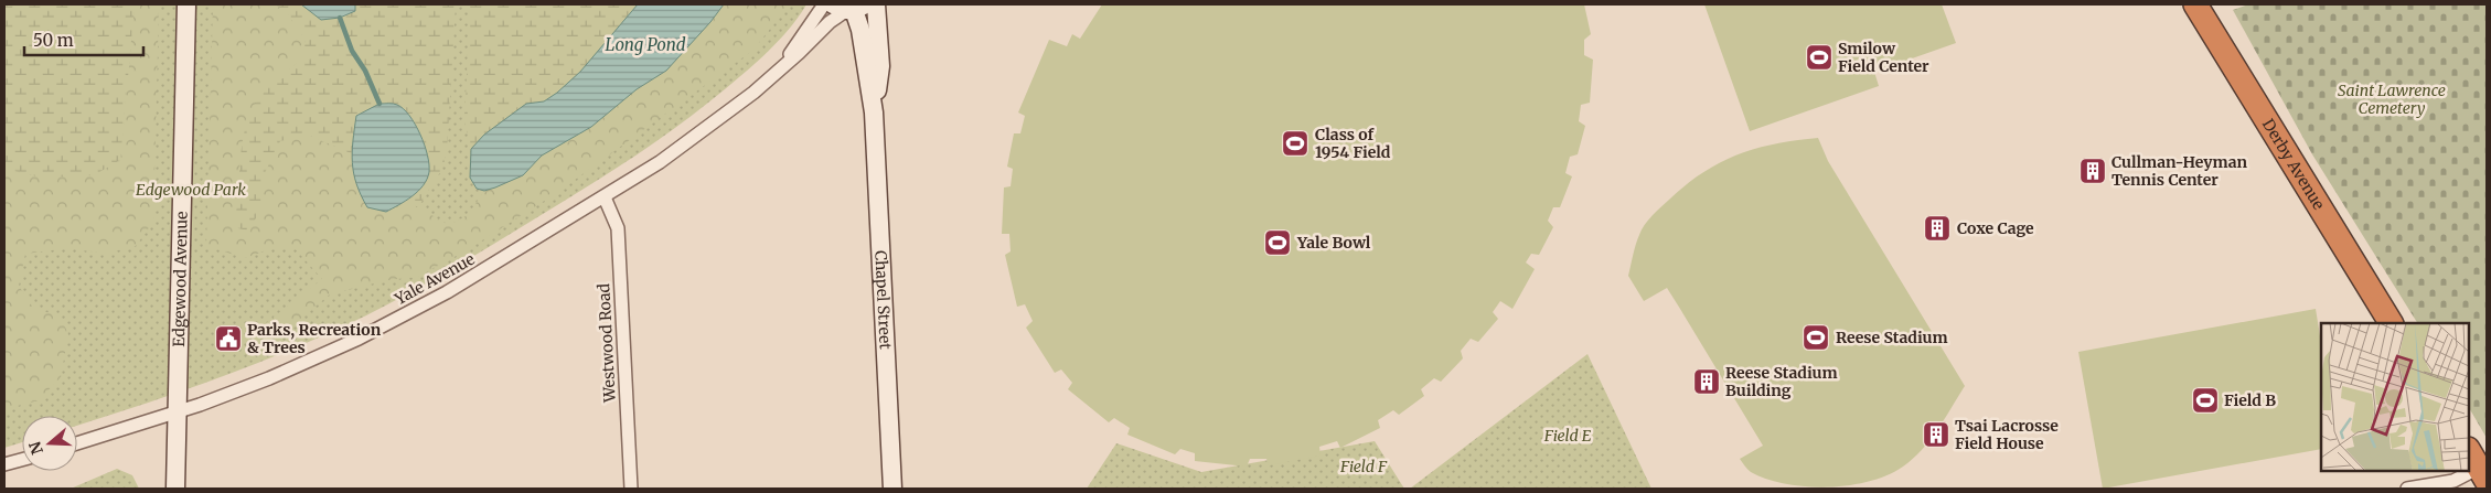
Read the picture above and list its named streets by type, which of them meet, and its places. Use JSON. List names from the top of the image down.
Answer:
{
  "streets": {
    "highway": ["Derby Avenue"],
    "street": [
      "Edgewood Avenue",
      "Yale Avenue",
      "Chapel Street",
      "Westwood Road"
    ]
  },
  "crossings": [
    ["Edgewood Avenue", "Yale Avenue"],
    ["Yale Avenue", "Chapel Street"],
    ["Yale Avenue", "Westwood Road"]
  ],
  "water": ["Long Pond"],
  "parks": [
    "Saint Lawrence Cemetery",
    "Edgewood Park",
    "Field E",
    "Field F"
  ],
  "places": {
    "sports": [
      "Smilow Field Center",
      "Class of 1954 Field",
      "Yale Bowl",
      "Reese Stadium",
      "Field B"
    ],
    "building": [
      "Cullman-Heyman Tennis Center",
      "Coxe Cage",
      "Reese Stadium Building",
      "Tsai Lacrosse Field House"
    ],
    "public building": ["Parks, Recreation & Trees"]
  },
  "scale_bar": "50 m",
  "north": "left"
}
